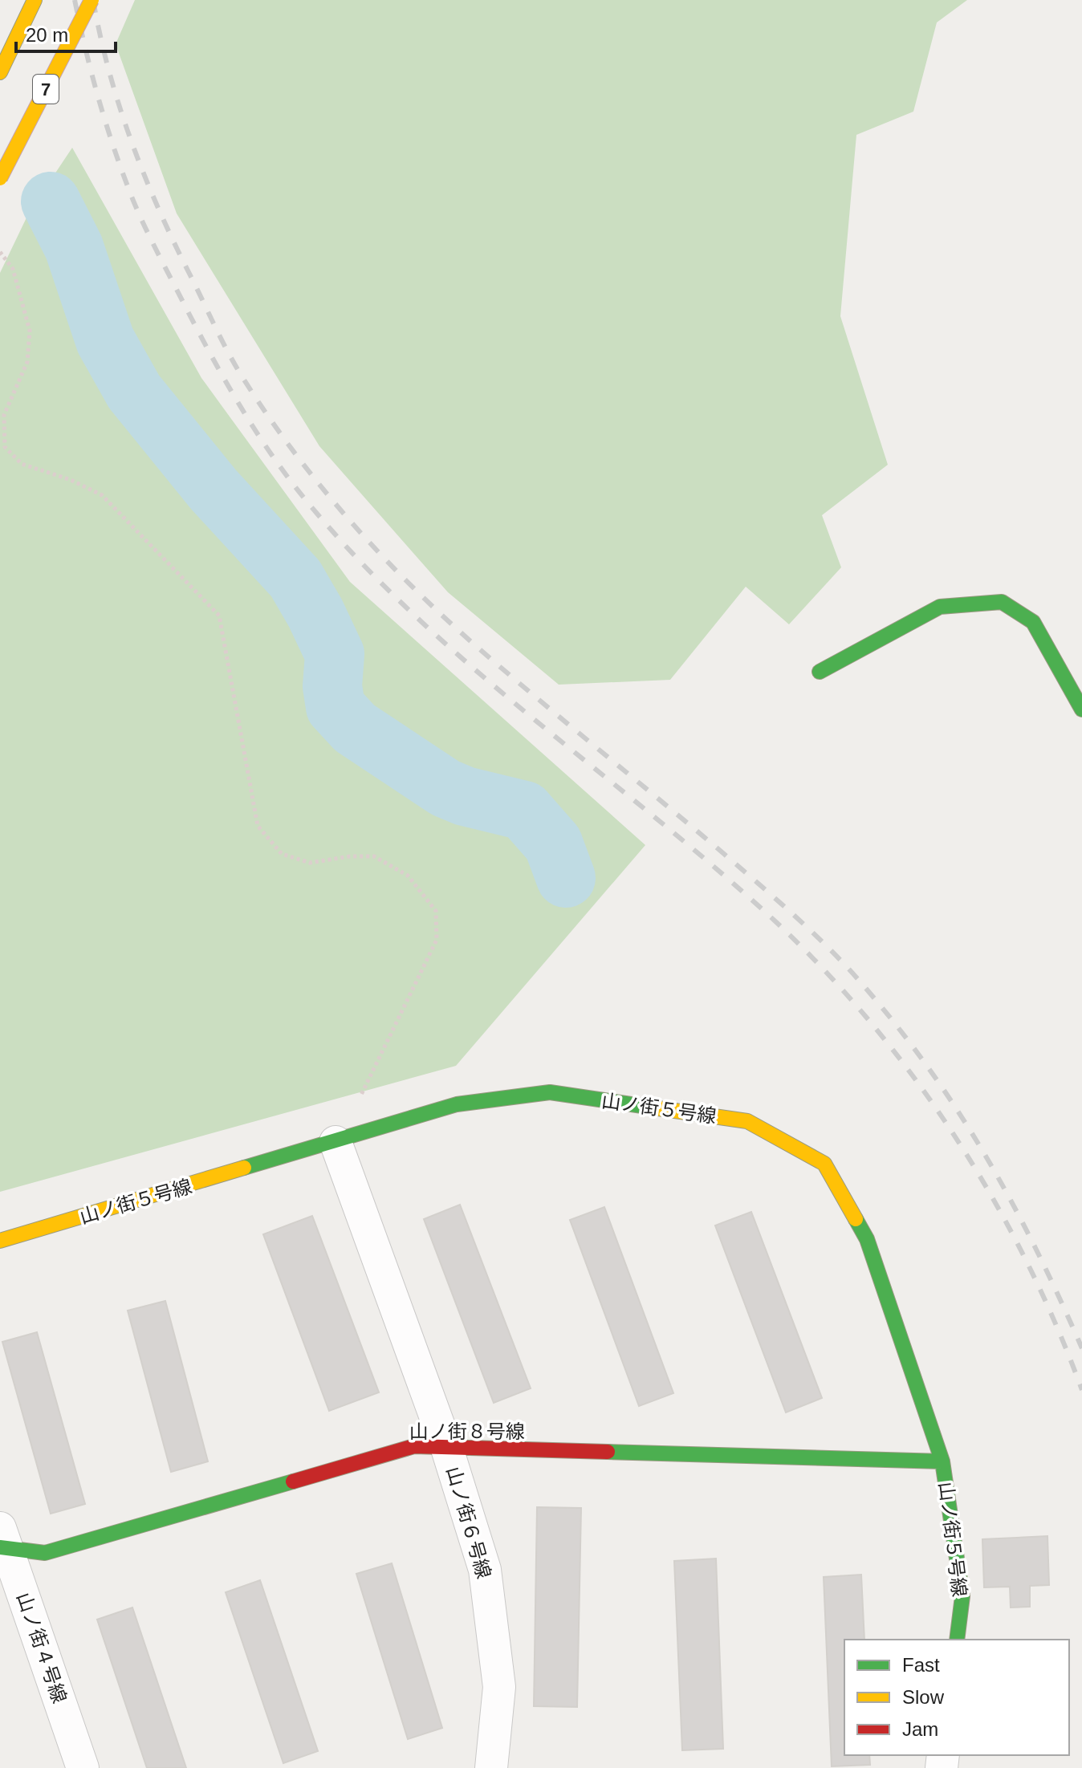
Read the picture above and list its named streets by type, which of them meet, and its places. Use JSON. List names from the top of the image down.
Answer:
{
  "streets": {
    "main road": ["7", "山ノ街５号線", "山ノ街８号線"],
    "street": ["山ノ街６号線", "山ノ街４号線"]
  },
  "crossings": [
    ["山ノ街５号線", "山ノ街８号線"],
    ["山ノ街５号線", "山ノ街６号線"],
    ["山ノ街８号線", "山ノ街６号線"],
    ["山ノ街８号線", "山ノ街４号線"]
  ],
  "legend": ["Fast", "Slow", "Jam"],
  "scale_bar": "20 m"
}
